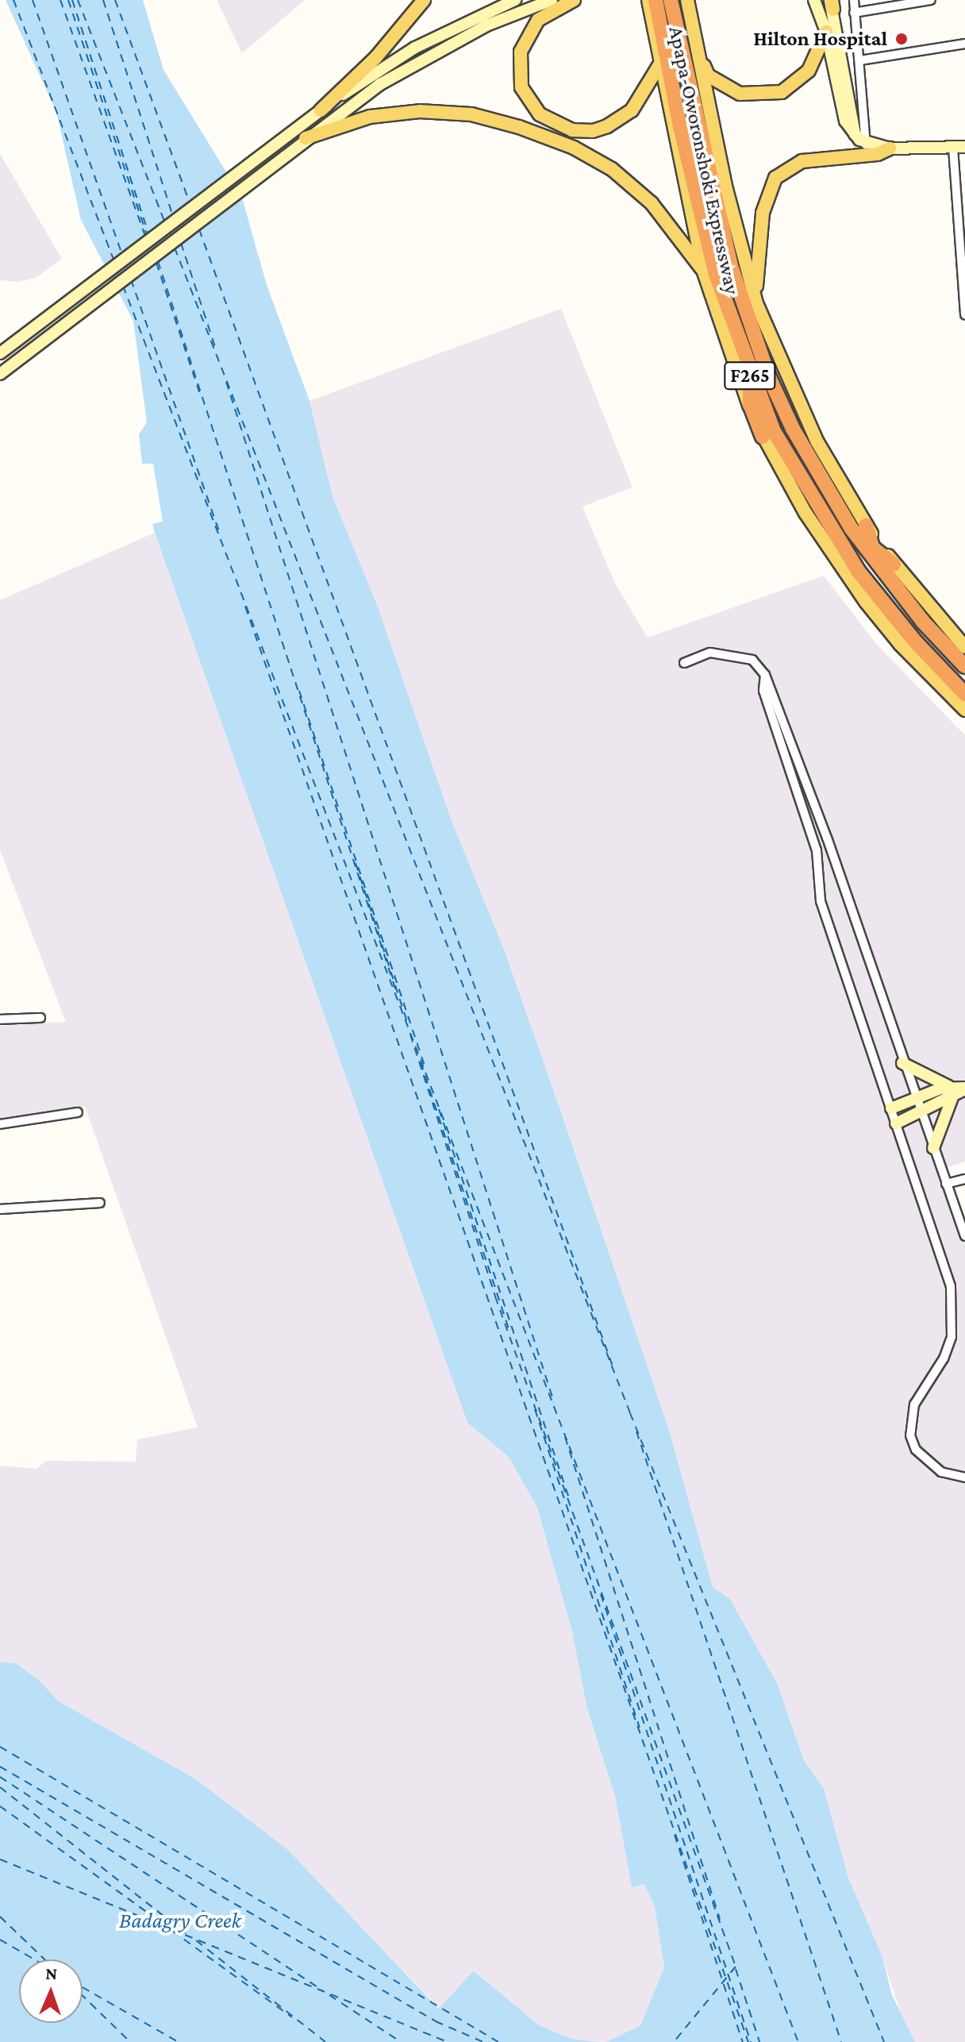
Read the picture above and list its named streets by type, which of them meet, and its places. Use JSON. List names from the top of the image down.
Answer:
{
  "streets": {
    "highway": ["Apapa-Oworonshoki Expressway", "F265"]
  },
  "water": ["Badagry Creek"],
  "places": ["Hilton Hospital"],
  "north": "top"
}
